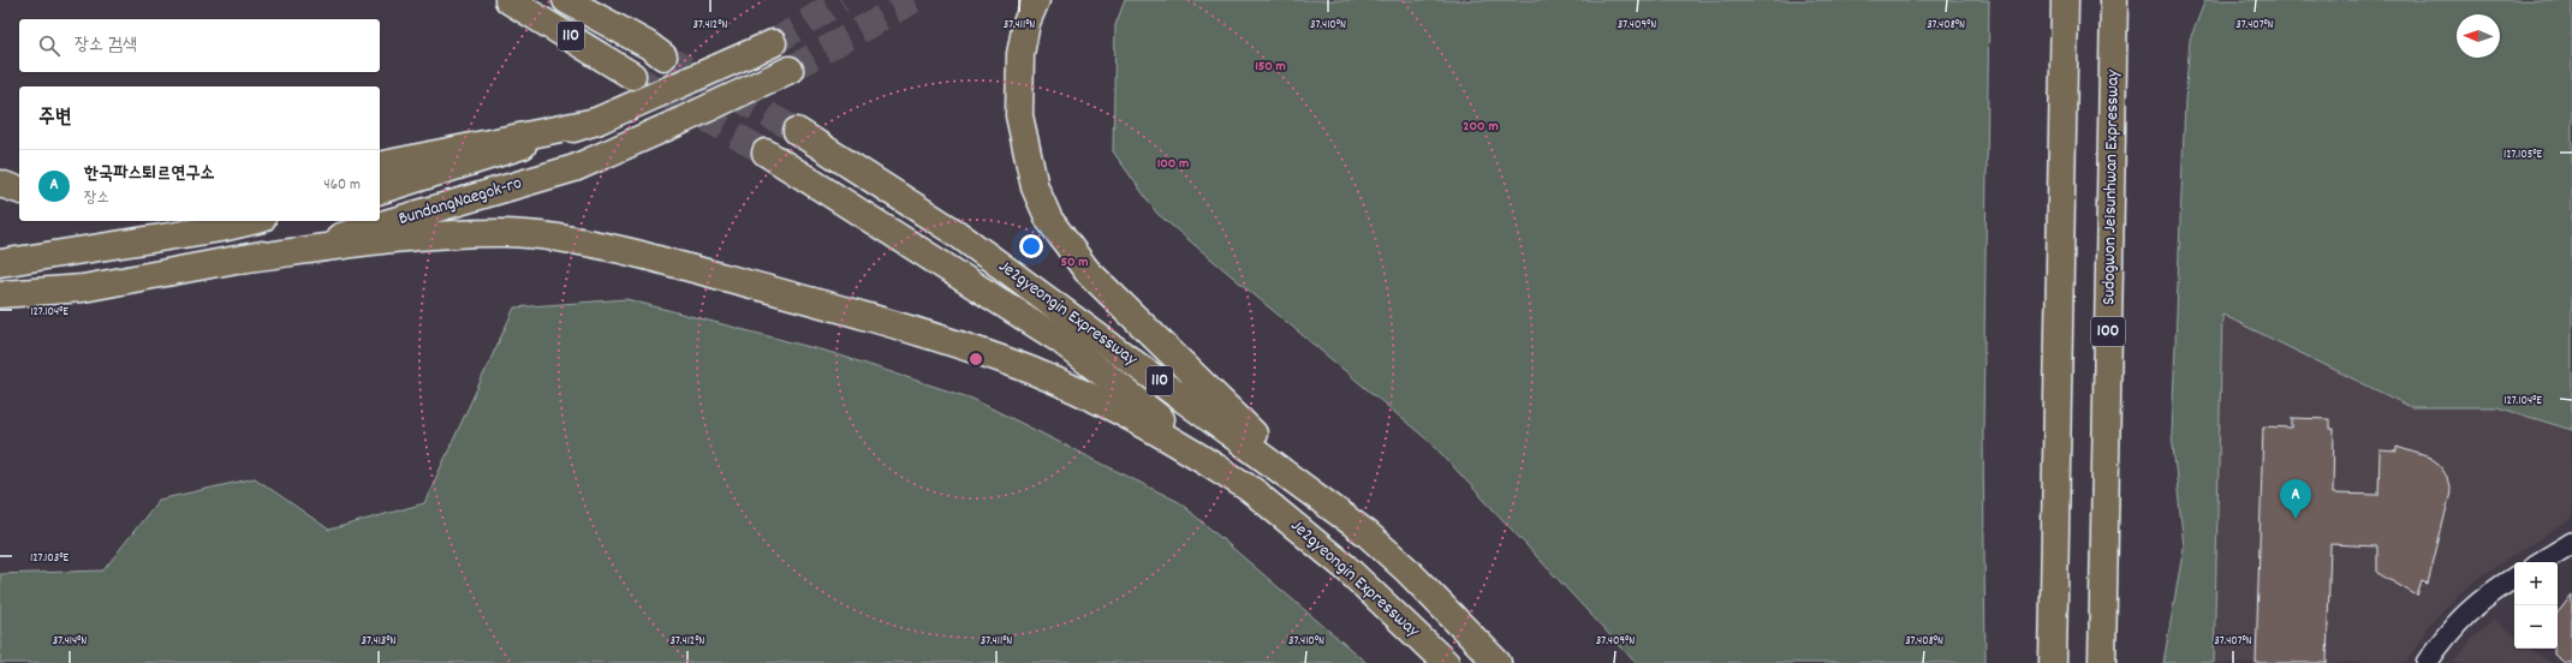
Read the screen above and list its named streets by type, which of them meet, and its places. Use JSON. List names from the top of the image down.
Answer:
{
  "streets": {
    "highway": [
      "110",
      "Sudogwon Je1sunhwan Expressway",
      "BundangNaegok-ro",
      "Je2gyeongin Expressway",
      "100"
    ]
  },
  "north": "left",
  "page": {
    "search": "장소 검색",
    "heading": "주변",
    "list": [
      {
        "mark": "A",
        "name": "한국파스퇴르연구소",
        "note": "장소",
        "value": "460 m"
      }
    ],
    "pins": "A",
    "map_buttons": ["+", "−"]
  },
  "coordinates": [
    "37.412°N",
    "37.411°N",
    "37.410°N",
    "37.409°N",
    "37.408°N",
    "37.407°N",
    "127.105°E",
    "127.104°E",
    "127.103°E",
    "37.414°N",
    "37.413°N"
  ],
  "rings": [
    "150 m",
    "200 m",
    "100 m",
    "50 m"
  ]
}
